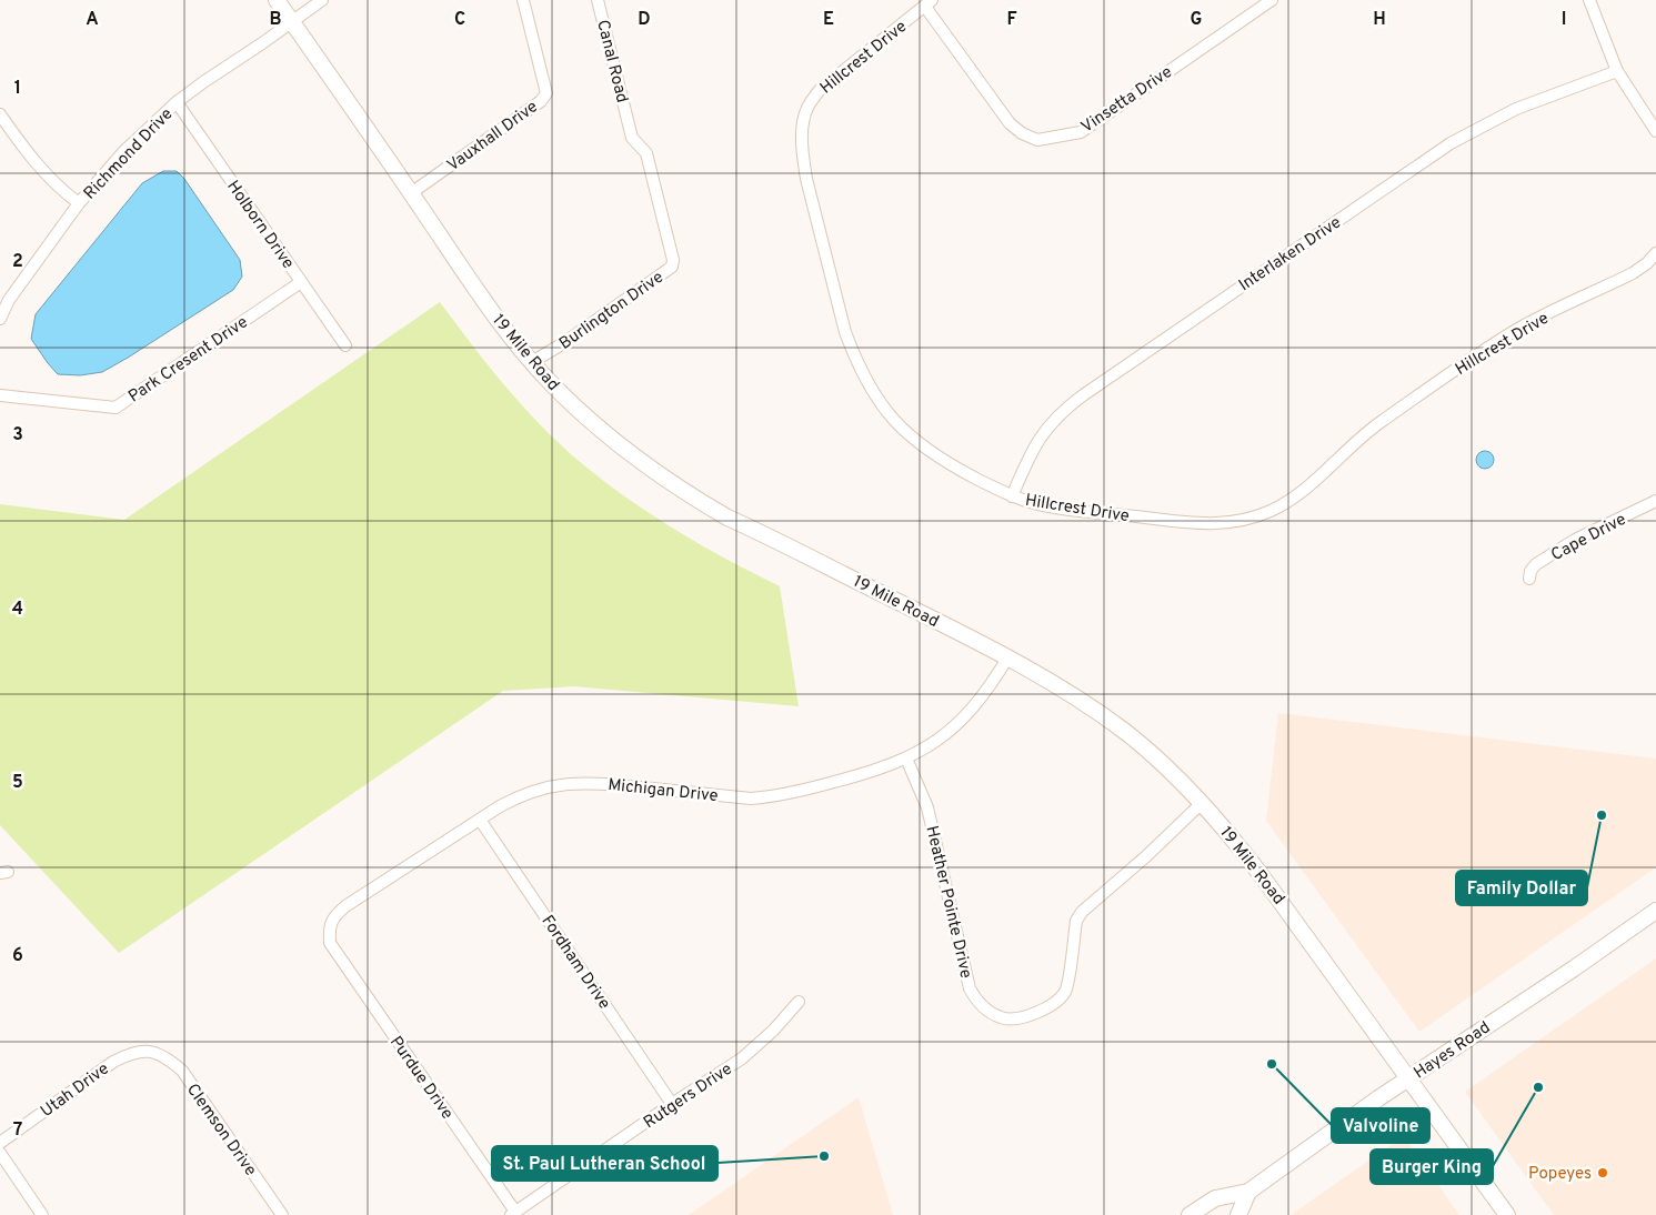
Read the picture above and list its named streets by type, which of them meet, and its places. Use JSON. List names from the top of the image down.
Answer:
{
  "streets": {
    "street": [
      "Hillcrest Drive",
      "Canal Road",
      "Vinsetta Drive",
      "Vauxhall Drive",
      "Richmond Drive",
      "Holborn Drive",
      "Interlaken Drive",
      "Burlington Drive",
      "19 Mile Road",
      "Park Cresent Drive",
      "Cape Drive",
      "Michigan Drive",
      "Heather Pointe Drive",
      "Fordham Drive",
      "Hayes Road",
      "Purdue Drive",
      "Utah Drive",
      "Rutgers Drive",
      "Clemson Drive"
    ]
  },
  "crossings": [
    ["Hillcrest Drive", "Vinsetta Drive"],
    ["Hillcrest Drive", "Interlaken Drive"],
    ["Canal Road", "Burlington Drive"],
    ["Vauxhall Drive", "19 Mile Road"],
    ["Richmond Drive", "Holborn Drive"],
    ["Richmond Drive", "19 Mile Road"],
    ["Holborn Drive", "Park Cresent Drive"],
    ["Burlington Drive", "19 Mile Road"],
    ["19 Mile Road", "Michigan Drive"],
    ["19 Mile Road", "Heather Pointe Drive"],
    ["19 Mile Road", "Hayes Road"],
    ["Michigan Drive", "Heather Pointe Drive"],
    ["Michigan Drive", "Fordham Drive"],
    ["Michigan Drive", "Purdue Drive"],
    ["Fordham Drive", "Rutgers Drive"],
    ["Purdue Drive", "Rutgers Drive"],
    ["Utah Drive", "Clemson Drive"]
  ],
  "places": [
    "Family Dollar",
    "Valvoline",
    "Burger King",
    "St. Paul Lutheran School",
    "Popeyes"
  ],
  "grid": {
    "columns": [
      "A",
      "B",
      "C",
      "D",
      "E",
      "F",
      "G",
      "H",
      "I"
    ],
    "rows": [
      "1",
      "2",
      "3",
      "4",
      "5",
      "6",
      "7"
    ]
  }
}
